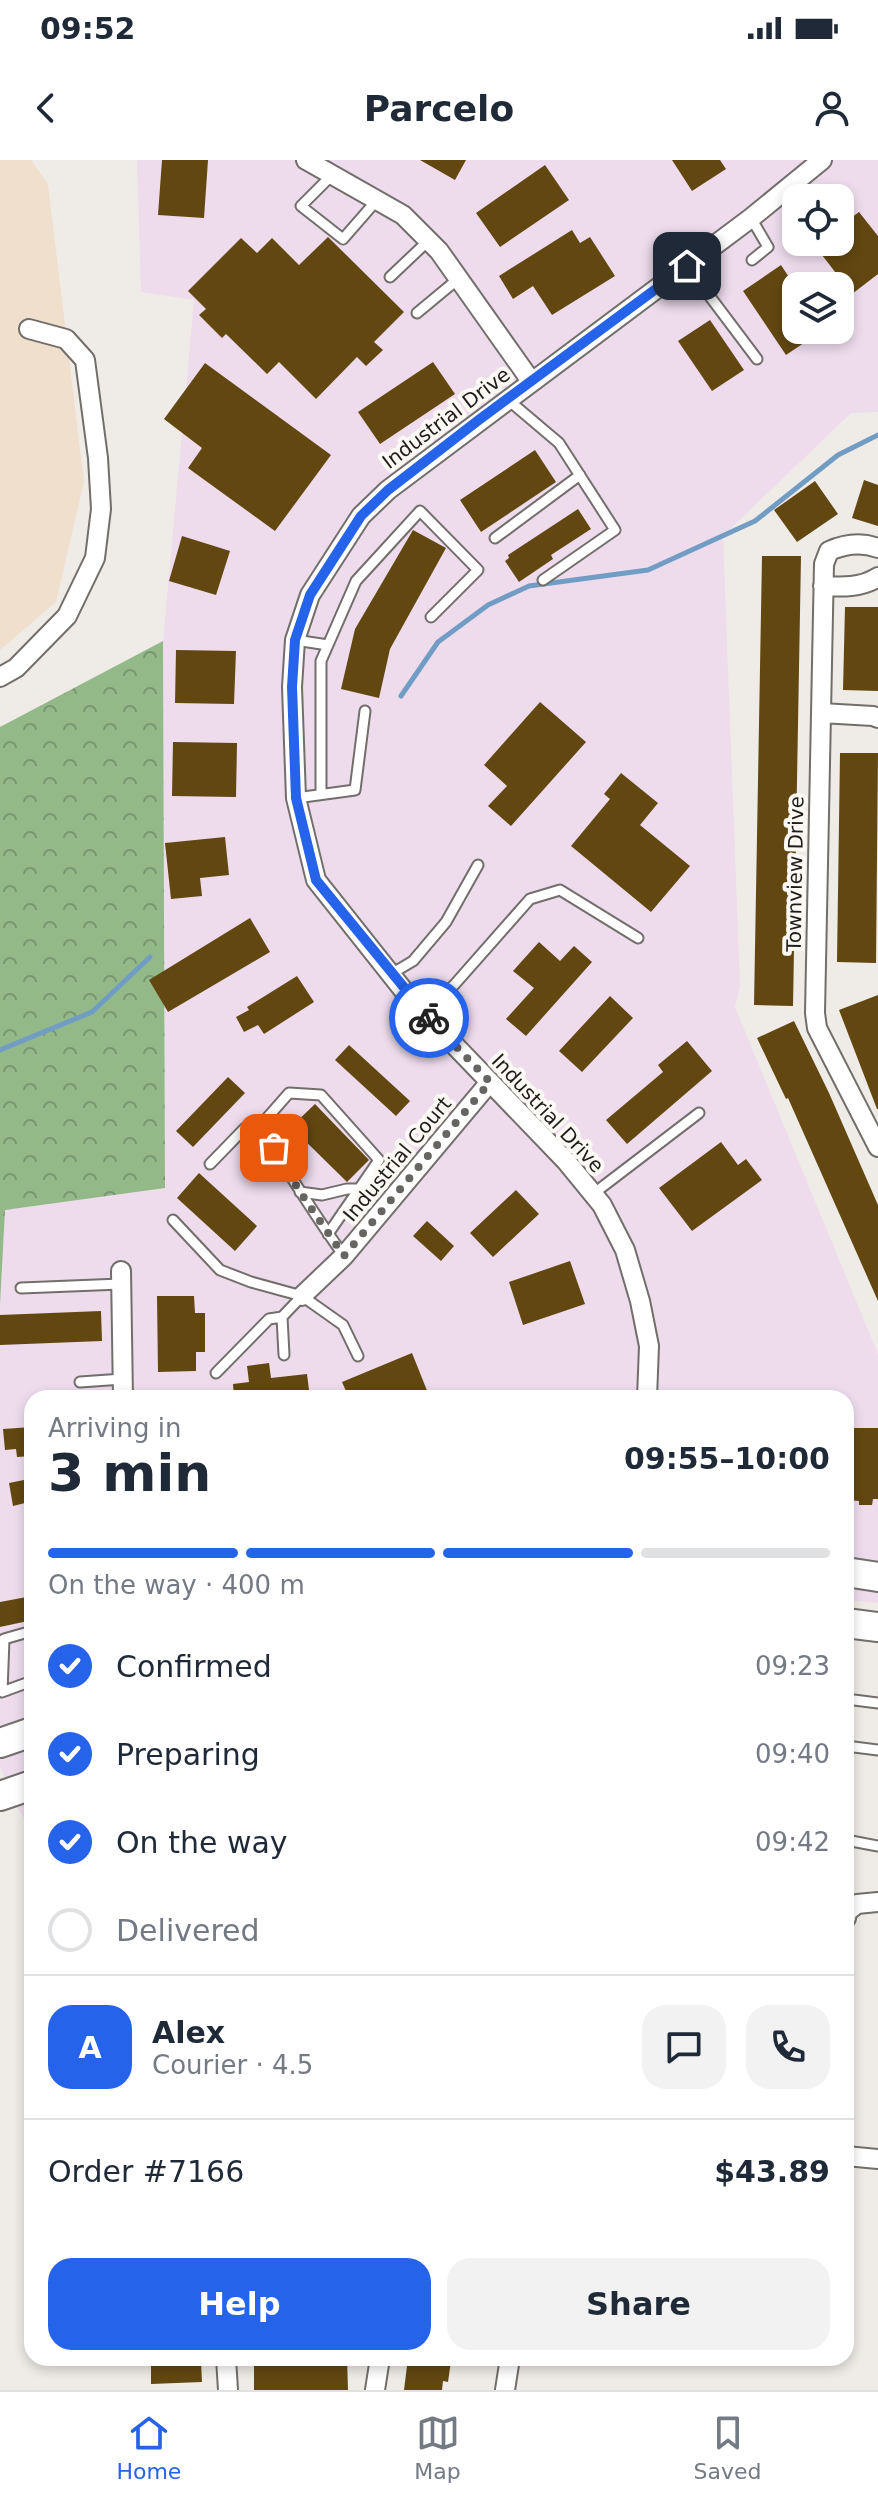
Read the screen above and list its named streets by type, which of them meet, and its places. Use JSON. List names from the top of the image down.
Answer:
{
  "streets": {
    "street": ["Industrial Drive", "Townview Drive", "Industrial Court"]
  },
  "crossings": [
    ["Industrial Drive", "Industrial Court"]
  ],
  "page": {
    "status": "09:52",
    "header": "Parcelo",
    "heading": ["3 min", "Arriving in", "09:55–10:00"],
    "panel": [
      "Alex",
      "Courier · 4.5",
      "Order #7166",
      "$43.89"
    ],
    "bar": "On the way · 400 m",
    "list": [
      ["Confirmed", "09:23"],
      ["Preparing", "09:40"],
      ["On the way", "09:42"],
      "Delivered"
    ],
    "round": "A",
    "buttons": ["Help", "Share"],
    "tabs": ["Home", "Map", "Saved"]
  }
}
